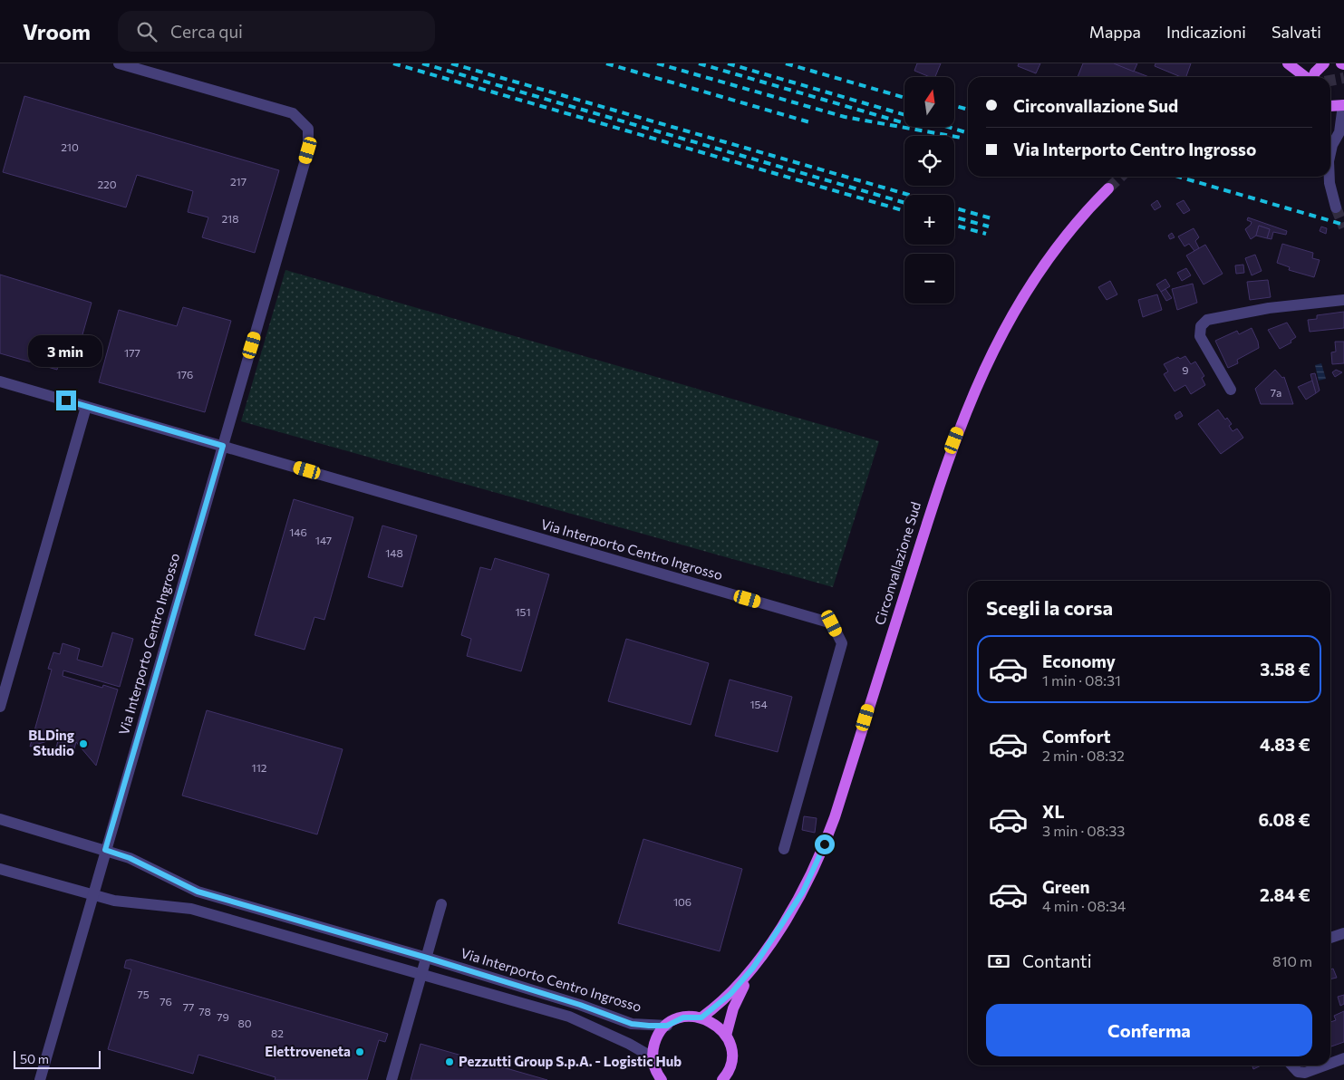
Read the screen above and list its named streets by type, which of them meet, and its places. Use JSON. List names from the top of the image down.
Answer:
{
  "streets": {
    "main road": ["Circonvallazione Sud"],
    "street": ["Via Interporto Centro Ingrosso"]
  },
  "places": ["BLDing Studio", "Elettroveneta", "Pezzutti Group S.p.A. - Logistic Hub"],
  "house_numbers": [
    "210",
    "217",
    "220",
    "218",
    "177",
    "9",
    "176",
    "7a",
    "146",
    "147",
    "148",
    "151",
    "154",
    "112",
    "106",
    "75",
    "76",
    "77",
    "78",
    "79",
    "80",
    "82"
  ],
  "scale_bar": "50 m",
  "north": "top",
  "page": {
    "header": "Vroom",
    "search": "Cerca qui",
    "nav": ["Mappa", "Indicazioni", "Salvati"],
    "map_buttons": ["+", "−"],
    "banner": ["Circonvallazione Sud", "Via Interporto Centro Ingrosso"],
    "bubble": "3 min",
    "heading": "Scegli la corsa",
    "list": [
      {
        "name": "Economy",
        "note": "1 min · 08:31",
        "value": "3.58 €"
      },
      {
        "name": "Comfort",
        "note": "2 min · 08:32",
        "value": "4.83 €"
      },
      {
        "name": "XL",
        "note": "3 min · 08:33",
        "value": "6.08 €"
      },
      {
        "name": "Green",
        "note": "4 min · 08:34",
        "value": "2.84 €"
      }
    ],
    "pay": ["Contanti", "810 m"],
    "buttons": "Conferma",
    "scale": "50 m"
  }
}
